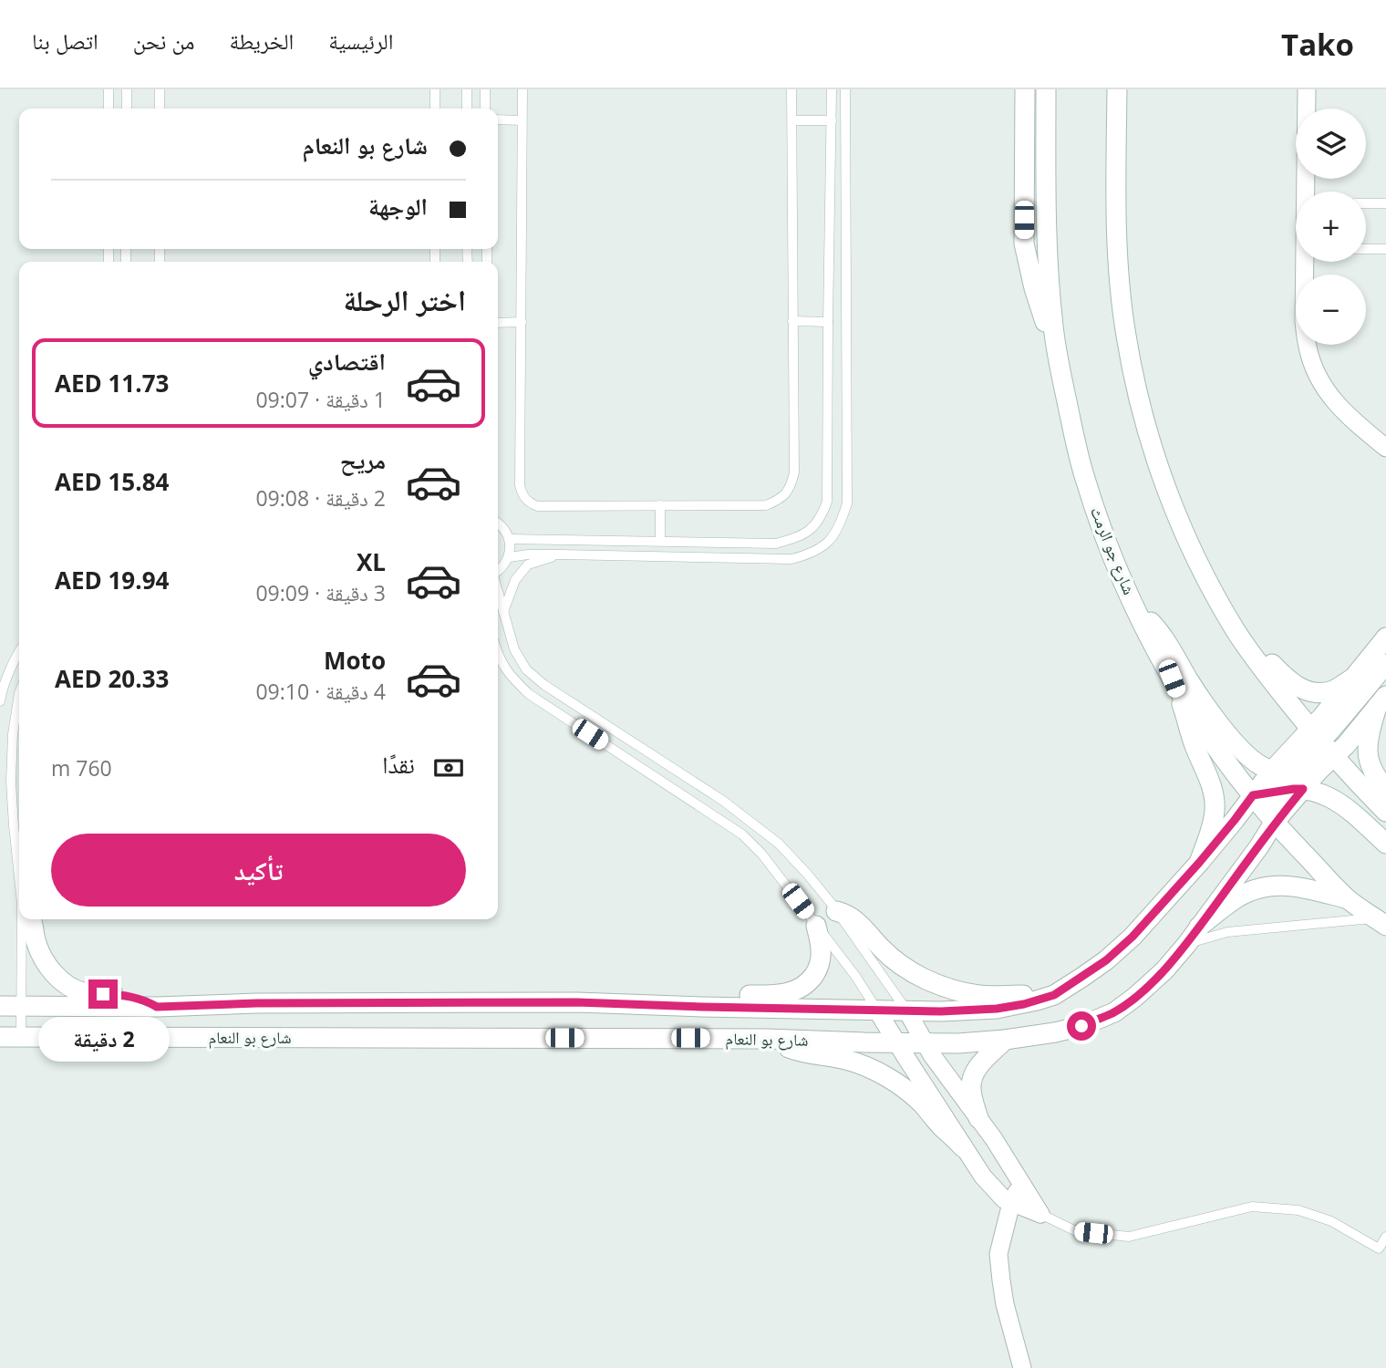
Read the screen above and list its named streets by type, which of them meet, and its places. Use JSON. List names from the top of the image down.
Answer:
{
  "streets": {
    "street": ["شارع جو الرمث", "شارع بو النعام"]
  },
  "crossings": [
    ["شارع جو الرمث", "شارع بو النعام"]
  ],
  "page": {
    "header": "Tako",
    "nav": [
      "الرئيسية",
      "الخريطة",
      "من نحن",
      "اتصل بنا"
    ],
    "map_buttons": ["+", "−"],
    "banner": ["شارع بو النعام", "الوجهة"],
    "heading": "اختر الرحلة",
    "list": [
      {
        "name": "اقتصادي",
        "note": "1 دقيقة · 09:07",
        "value": "AED 11.73"
      },
      {
        "name": "مريح",
        "note": "2 دقيقة · 09:08",
        "value": "AED 15.84"
      },
      {
        "name": "XL",
        "note": "3 دقيقة · 09:09",
        "value": "AED 19.94"
      },
      {
        "name": "Moto",
        "note": "4 دقيقة · 09:10",
        "value": "AED 20.33"
      }
    ],
    "pay": ["نقدًا", "760 m"],
    "buttons": "تأكيد",
    "bubble": "2 دقيقة"
  }
}
